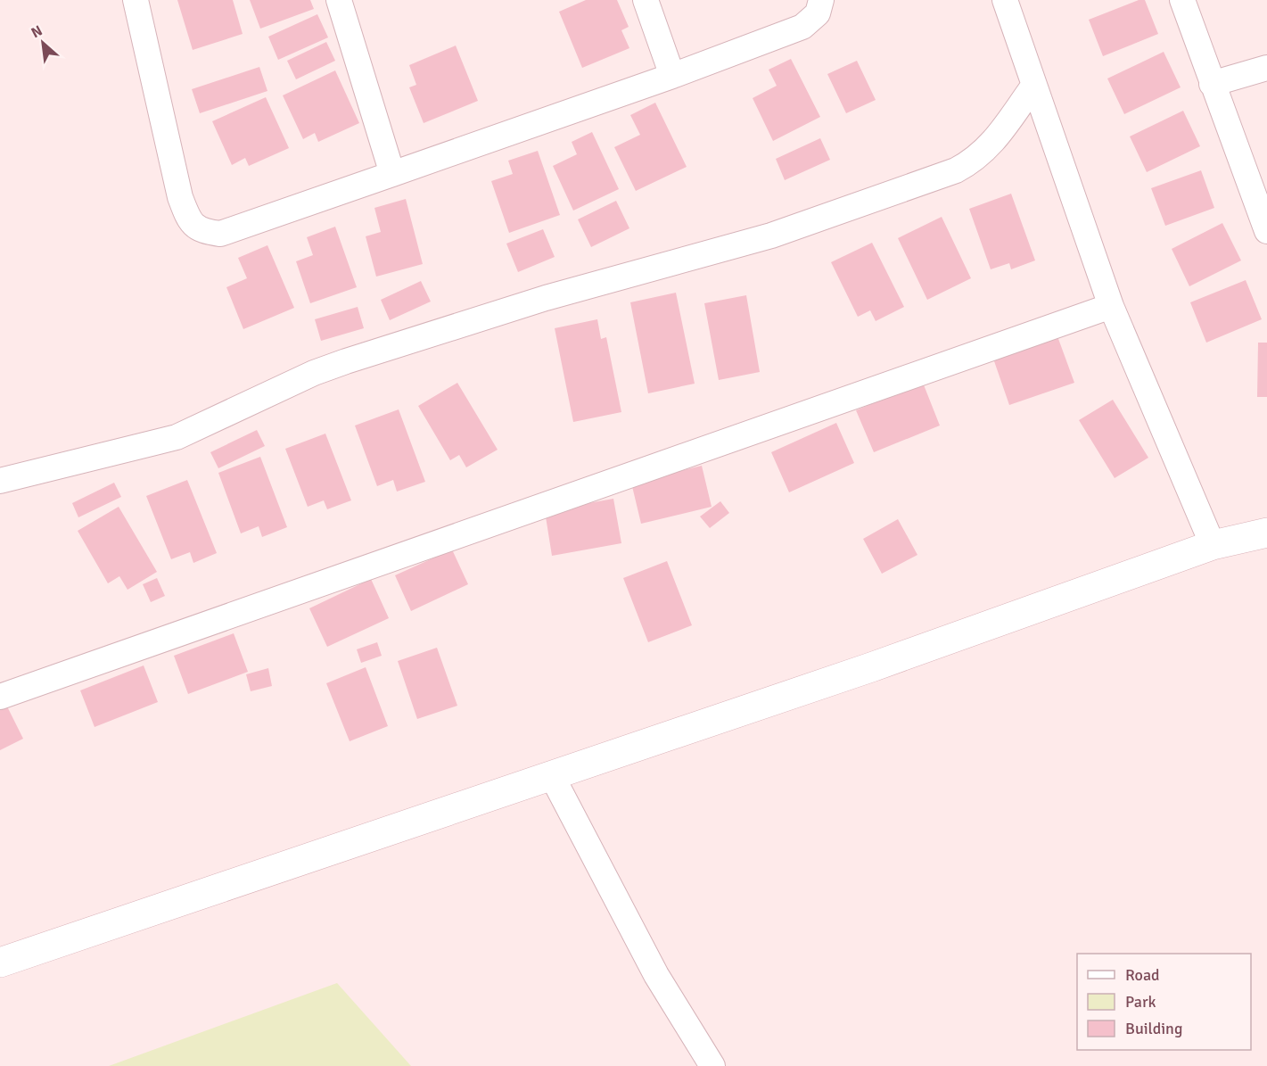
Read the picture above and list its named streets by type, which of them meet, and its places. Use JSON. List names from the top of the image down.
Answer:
{
  "legend": ["Road", "Park", "Building"],
  "north": "top left"
}
